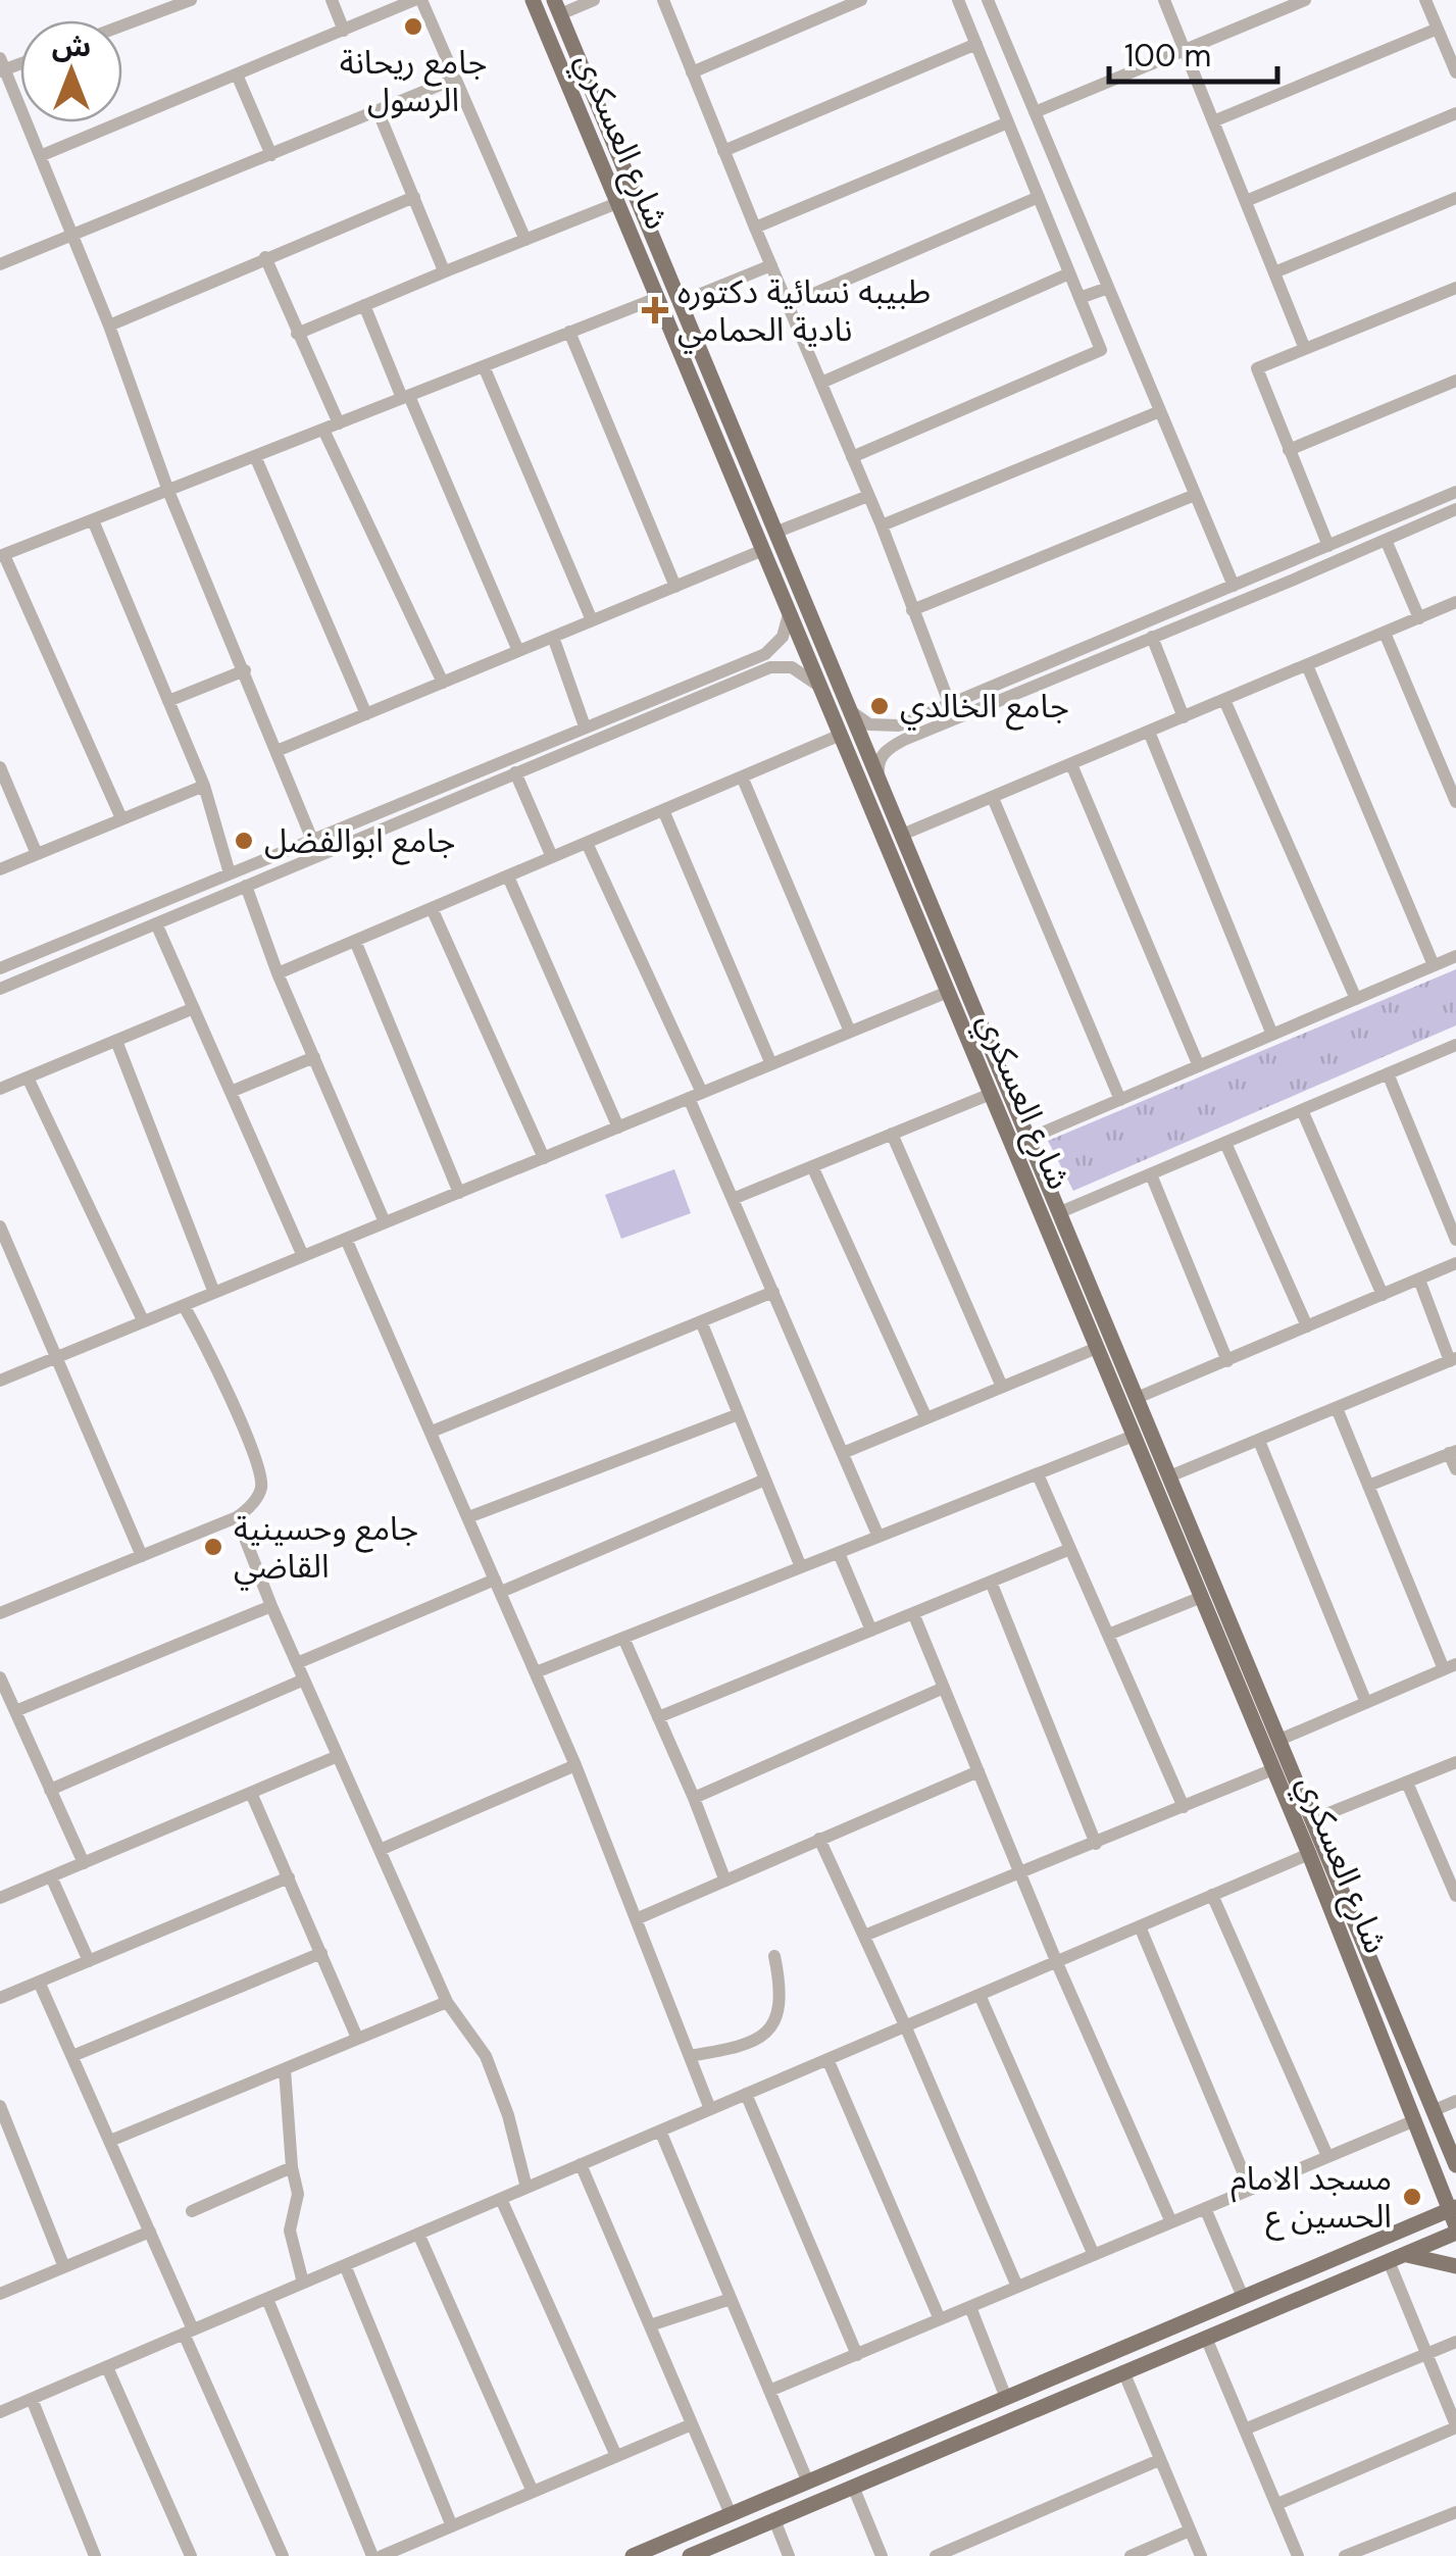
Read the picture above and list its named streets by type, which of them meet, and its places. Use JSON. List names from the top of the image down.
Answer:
{
  "streets": {
    "main road": ["شارع العسكري"]
  },
  "places": {
    "other": [
      "جامع ريحانة الرسول",
      "جامع الخالدي",
      "جامع ابوالفضل",
      "جامع وحسينية القاضي",
      "مسجد الامام الحسين ع"
    ],
    "health": ["طبيبه نسائية دكتوره نادية الحمامي"]
  },
  "scale_bar": "100 m",
  "north": "top"
}
